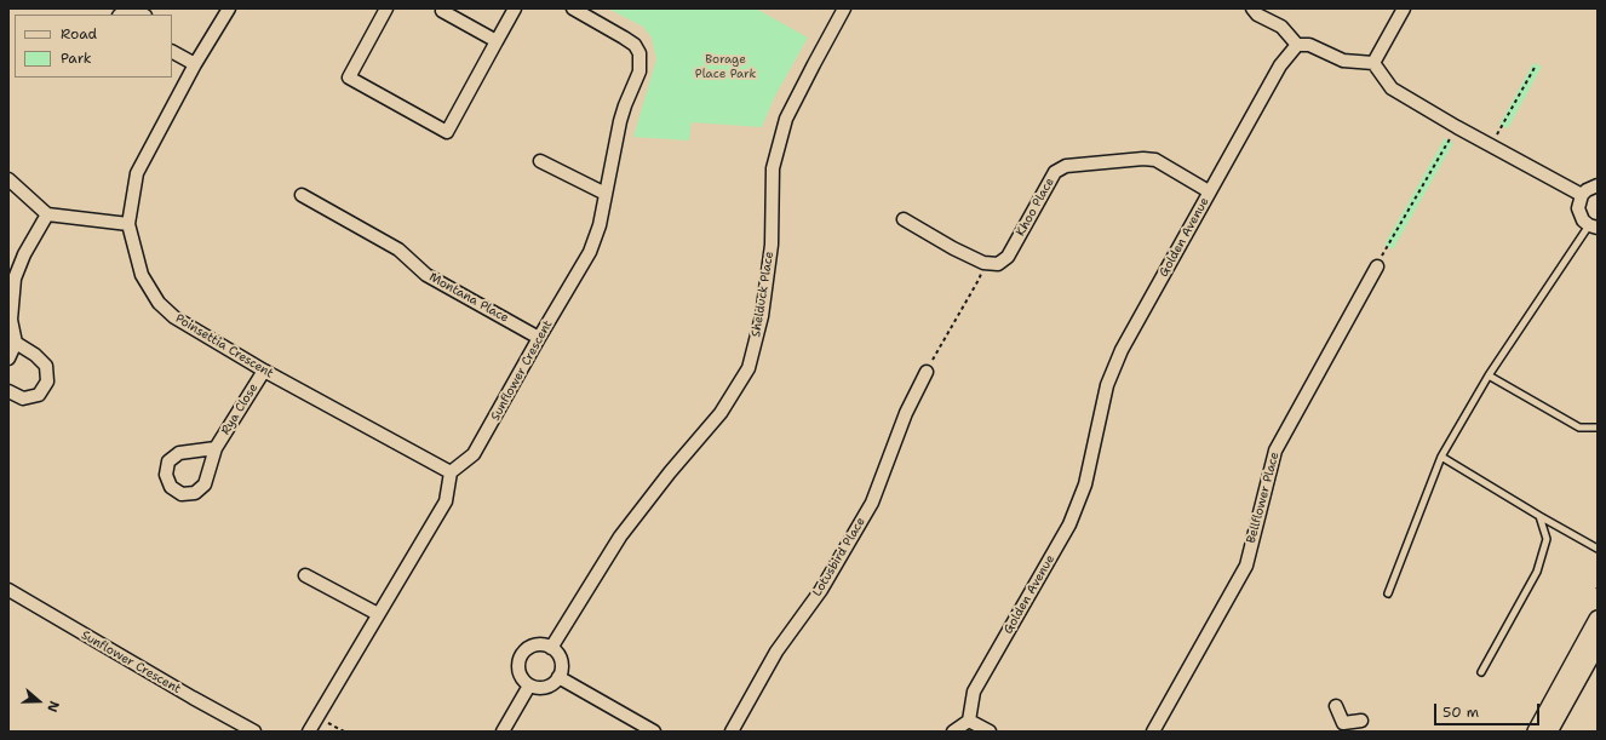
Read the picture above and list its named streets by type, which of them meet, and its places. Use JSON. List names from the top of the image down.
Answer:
{
  "streets": {
    "street": [
      "Khoo Place",
      "Golden Avenue",
      "Shelduck Place",
      "Montana Place",
      "Poinsettia Crescent",
      "Sunflower Crescent",
      "Rya Close",
      "Bellflower Place",
      "Lotusbird Place"
    ]
  },
  "crossings": [
    ["Khoo Place", "Golden Avenue"],
    ["Montana Place", "Sunflower Crescent"],
    ["Poinsettia Crescent", "Sunflower Crescent"],
    ["Poinsettia Crescent", "Rya Close"]
  ],
  "parks": ["Borage Place Park"],
  "legend": ["Road", "Park"],
  "scale_bar": "50 m",
  "north": "right"
}
